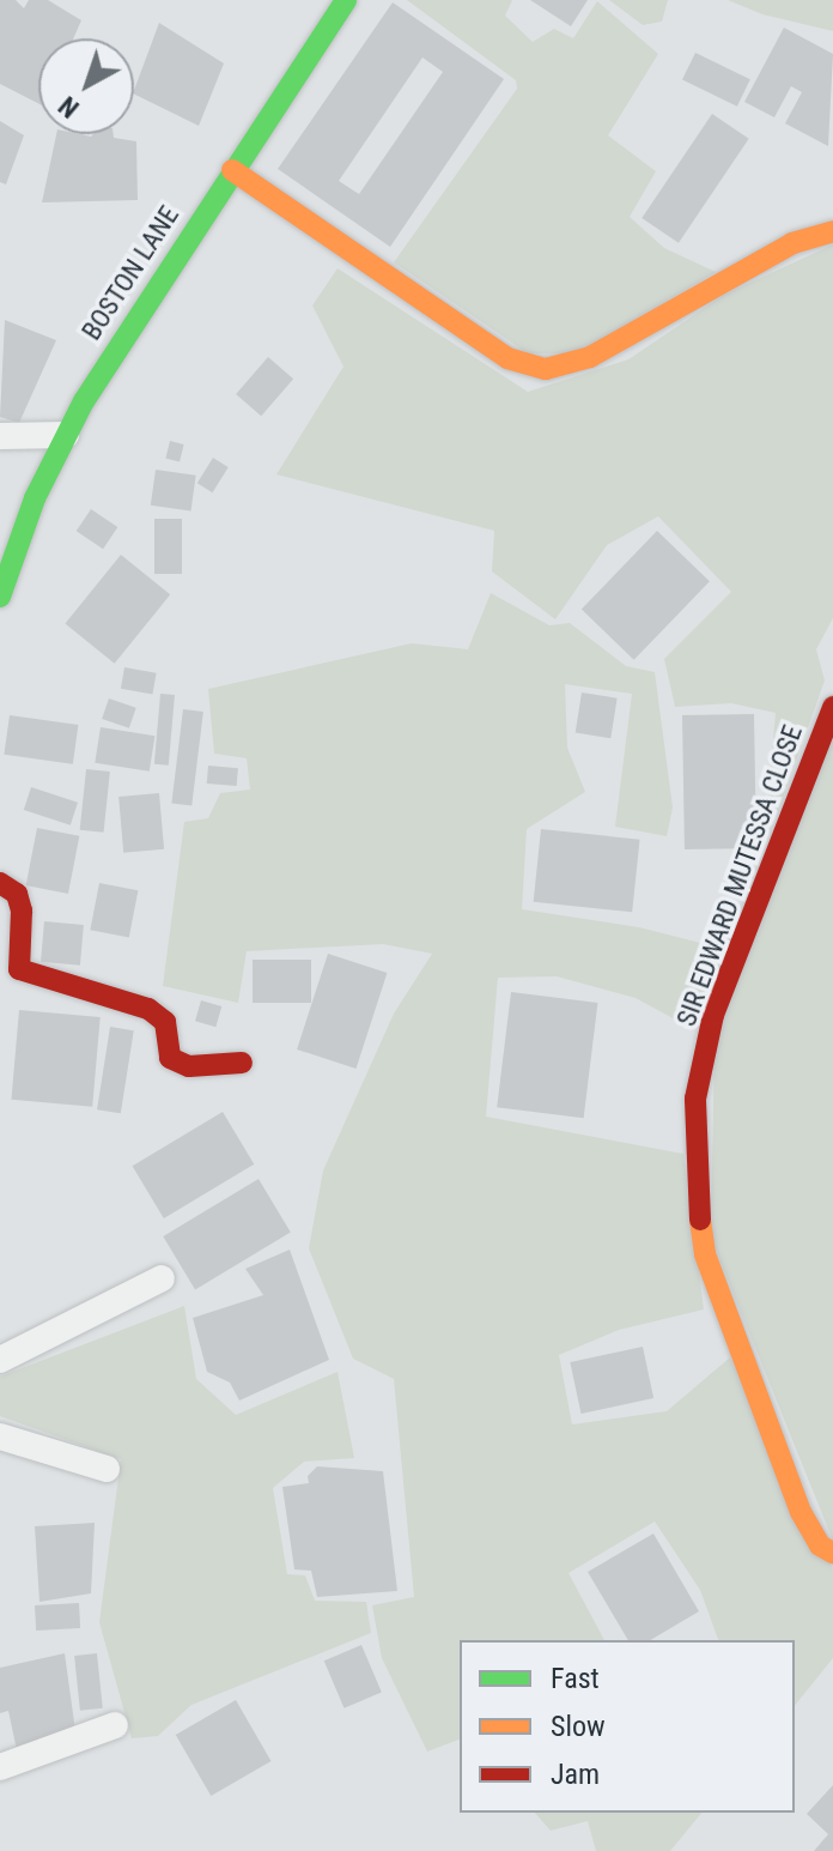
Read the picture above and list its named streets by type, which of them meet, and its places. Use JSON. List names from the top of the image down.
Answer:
{
  "streets": {
    "street": ["BOSTON LANE", "SIR EDWARD MUTESSA CLOSE"]
  },
  "legend": ["Fast", "Slow", "Jam"],
  "north": "bottom left"
}
